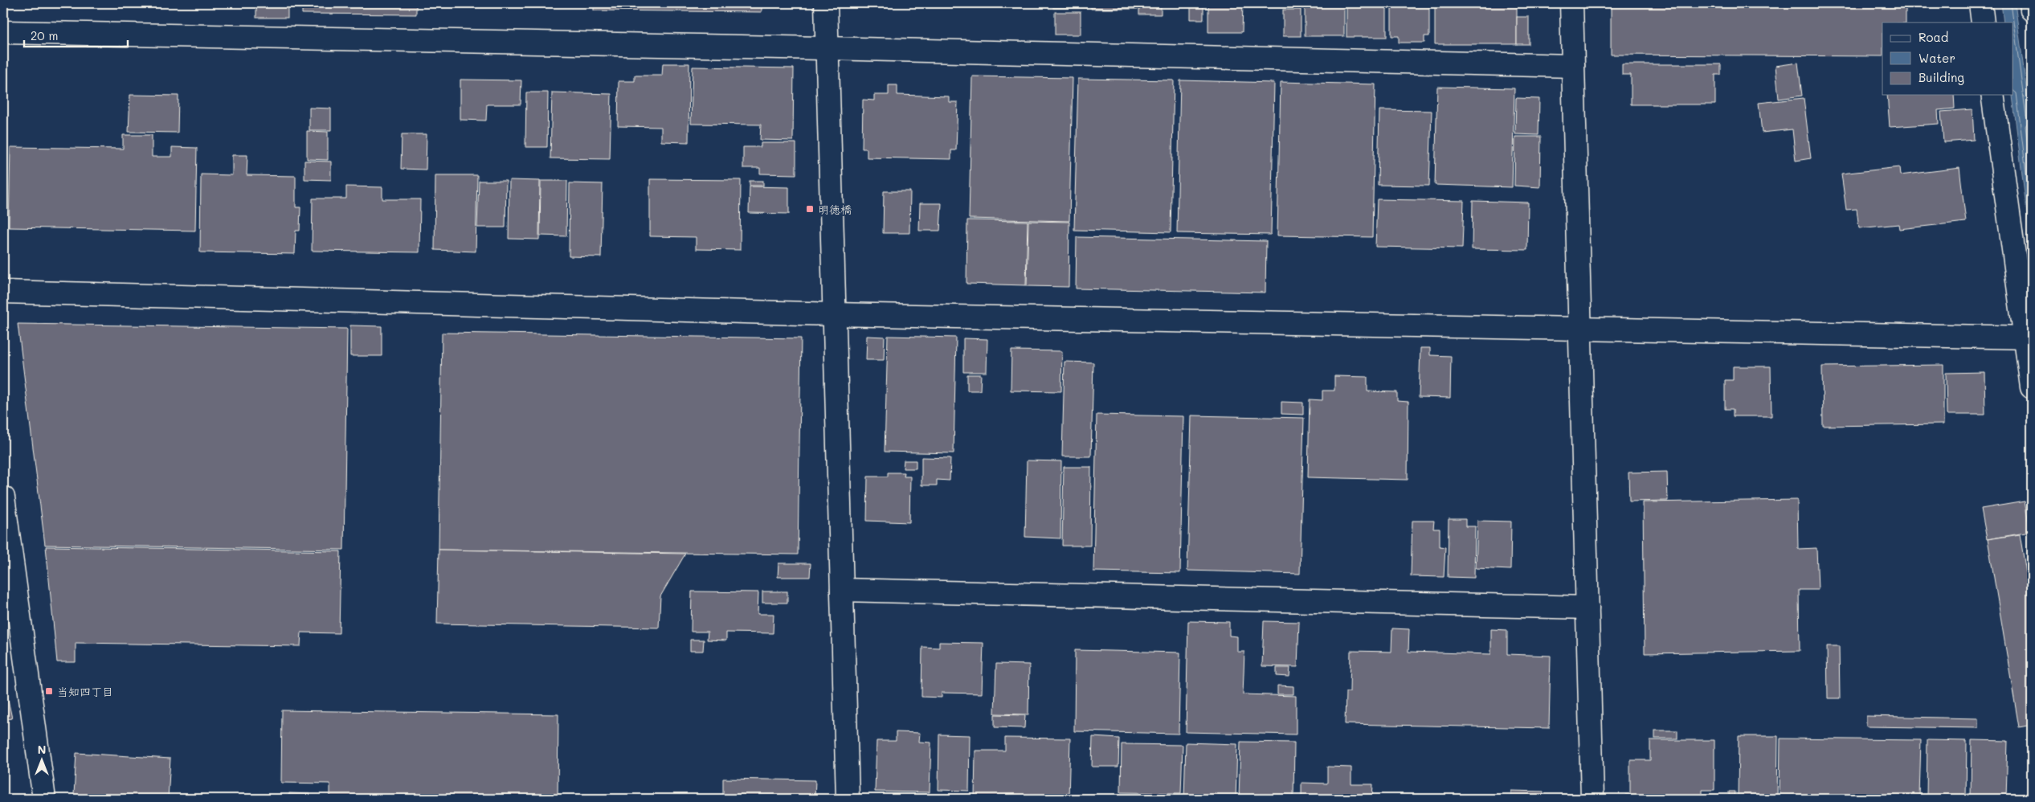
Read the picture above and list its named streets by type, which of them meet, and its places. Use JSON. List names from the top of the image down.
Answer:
{
  "places": {
    "transit": ["明徳橋", "当知四丁目"]
  },
  "legend": ["Road", "Water", "Building"],
  "scale_bar": "20 m",
  "north": "top"
}
